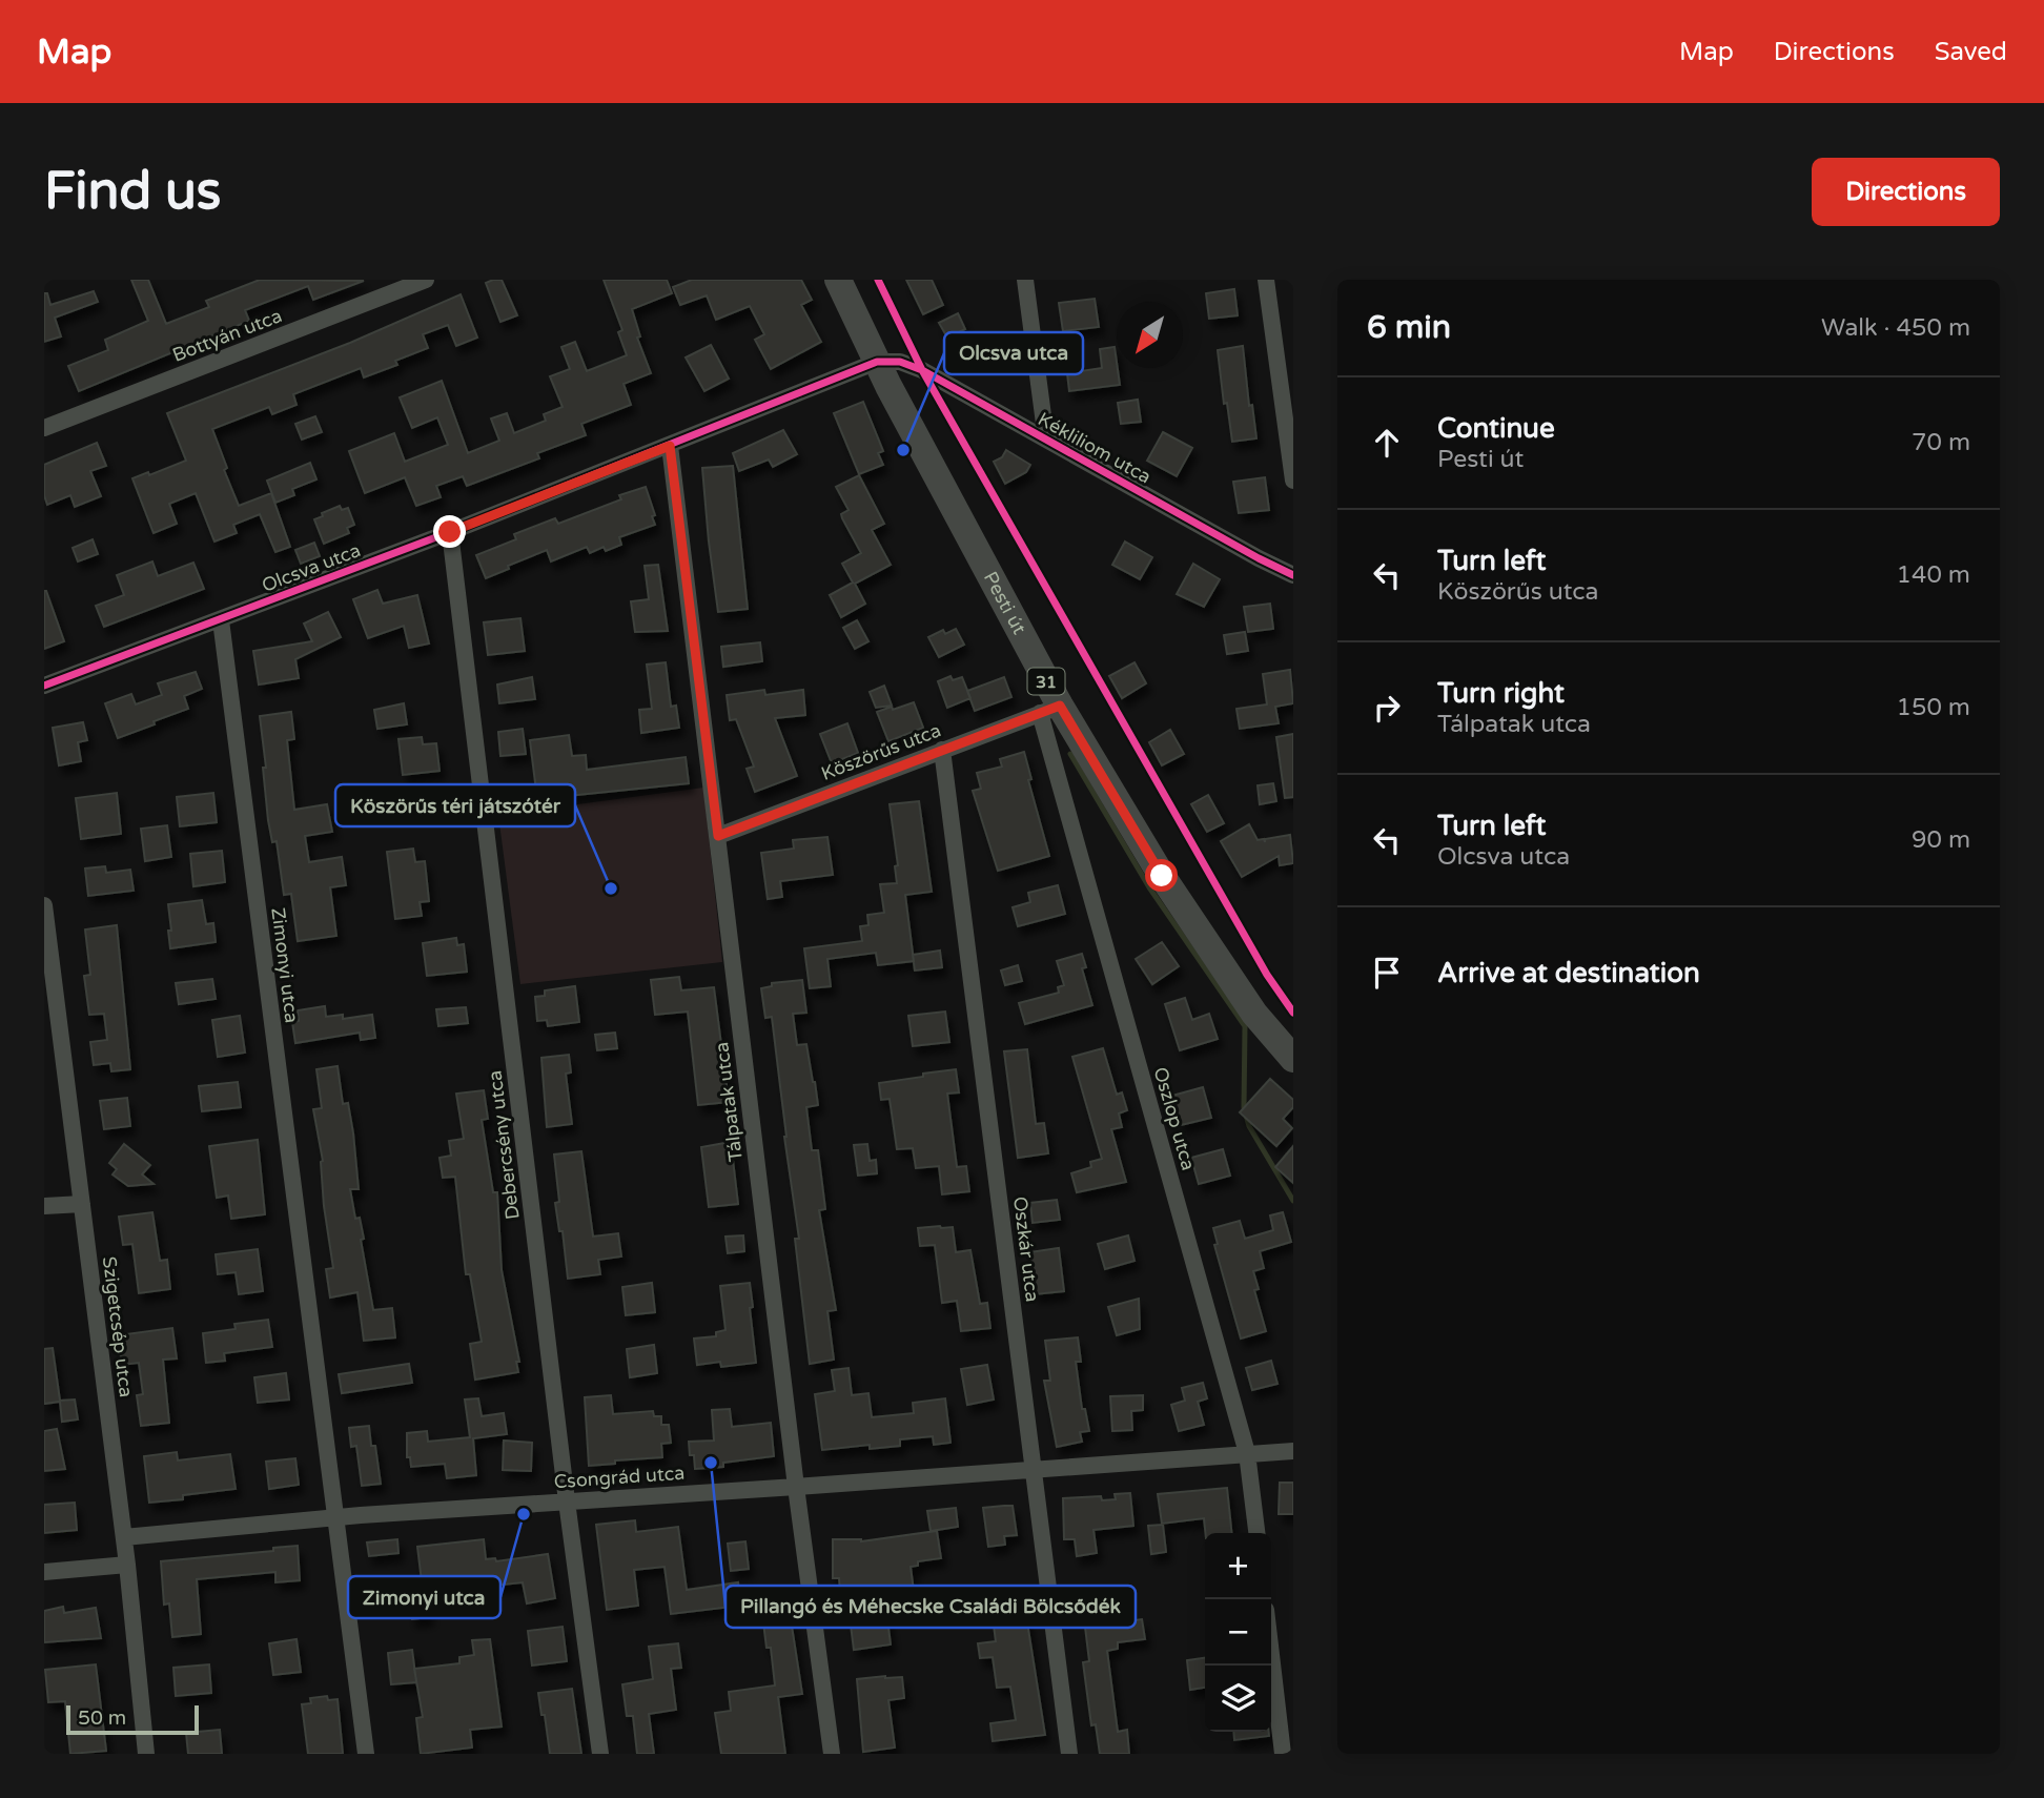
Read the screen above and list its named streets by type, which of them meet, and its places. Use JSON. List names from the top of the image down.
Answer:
{
  "streets": {
    "main road": ["Pesti út", "31"],
    "street": [
      "Bottyán utca",
      "Kékliliom utca",
      "Olcsva utca",
      "Köszörűs utca",
      "Zimonyi utca",
      "Tálpatak utca",
      "Oszlop utca",
      "Debercsény utca",
      "Oszkár utca",
      "Szigetcsép utca",
      "Csongrád utca"
    ]
  },
  "crossings": [
    ["Kékliliom utca", "Olcsva utca"],
    ["Kékliliom utca", "Pesti út"],
    ["Olcsva utca", "Pesti út"],
    ["Olcsva utca", "Zimonyi utca"],
    ["Olcsva utca", "Tálpatak utca"],
    ["Olcsva utca", "Debercsény utca"],
    ["Pesti út", "Köszörűs utca"],
    ["Pesti út", "Oszlop utca"],
    ["Köszörűs utca", "Tálpatak utca"],
    ["Köszörűs utca", "Oszlop utca"],
    ["Köszörűs utca", "Oszkár utca"],
    ["Zimonyi utca", "Csongrád utca"],
    ["Tálpatak utca", "Csongrád utca"],
    ["Oszlop utca", "Csongrád utca"],
    ["Debercsény utca", "Csongrád utca"],
    ["Oszkár utca", "Csongrád utca"],
    ["Szigetcsép utca", "Csongrád utca"]
  ],
  "places": [
    "Olcsva utca",
    "Köszörűs téri játszótér",
    "Pillangó és Méhecske Családi Bölcsődék",
    "Zimonyi utca"
  ],
  "scale_bar": "50 m",
  "north": "bottom left",
  "page": {
    "header": "Map",
    "nav": ["Map", "Directions", "Saved"],
    "buttons": "Directions",
    "title": "Find us",
    "heading": ["6 min", "Walk · 450 m"],
    "list": [
      ["Continue", "Pesti út", "70 m"],
      ["Turn left", "Köszörűs utca", "140 m"],
      ["Turn right", "Tálpatak utca", "150 m"],
      ["Turn left", "Olcsva utca", "90 m"],
      "Arrive at destination"
    ],
    "map_buttons": ["+", "−"],
    "scale": "50 m"
  }
}
